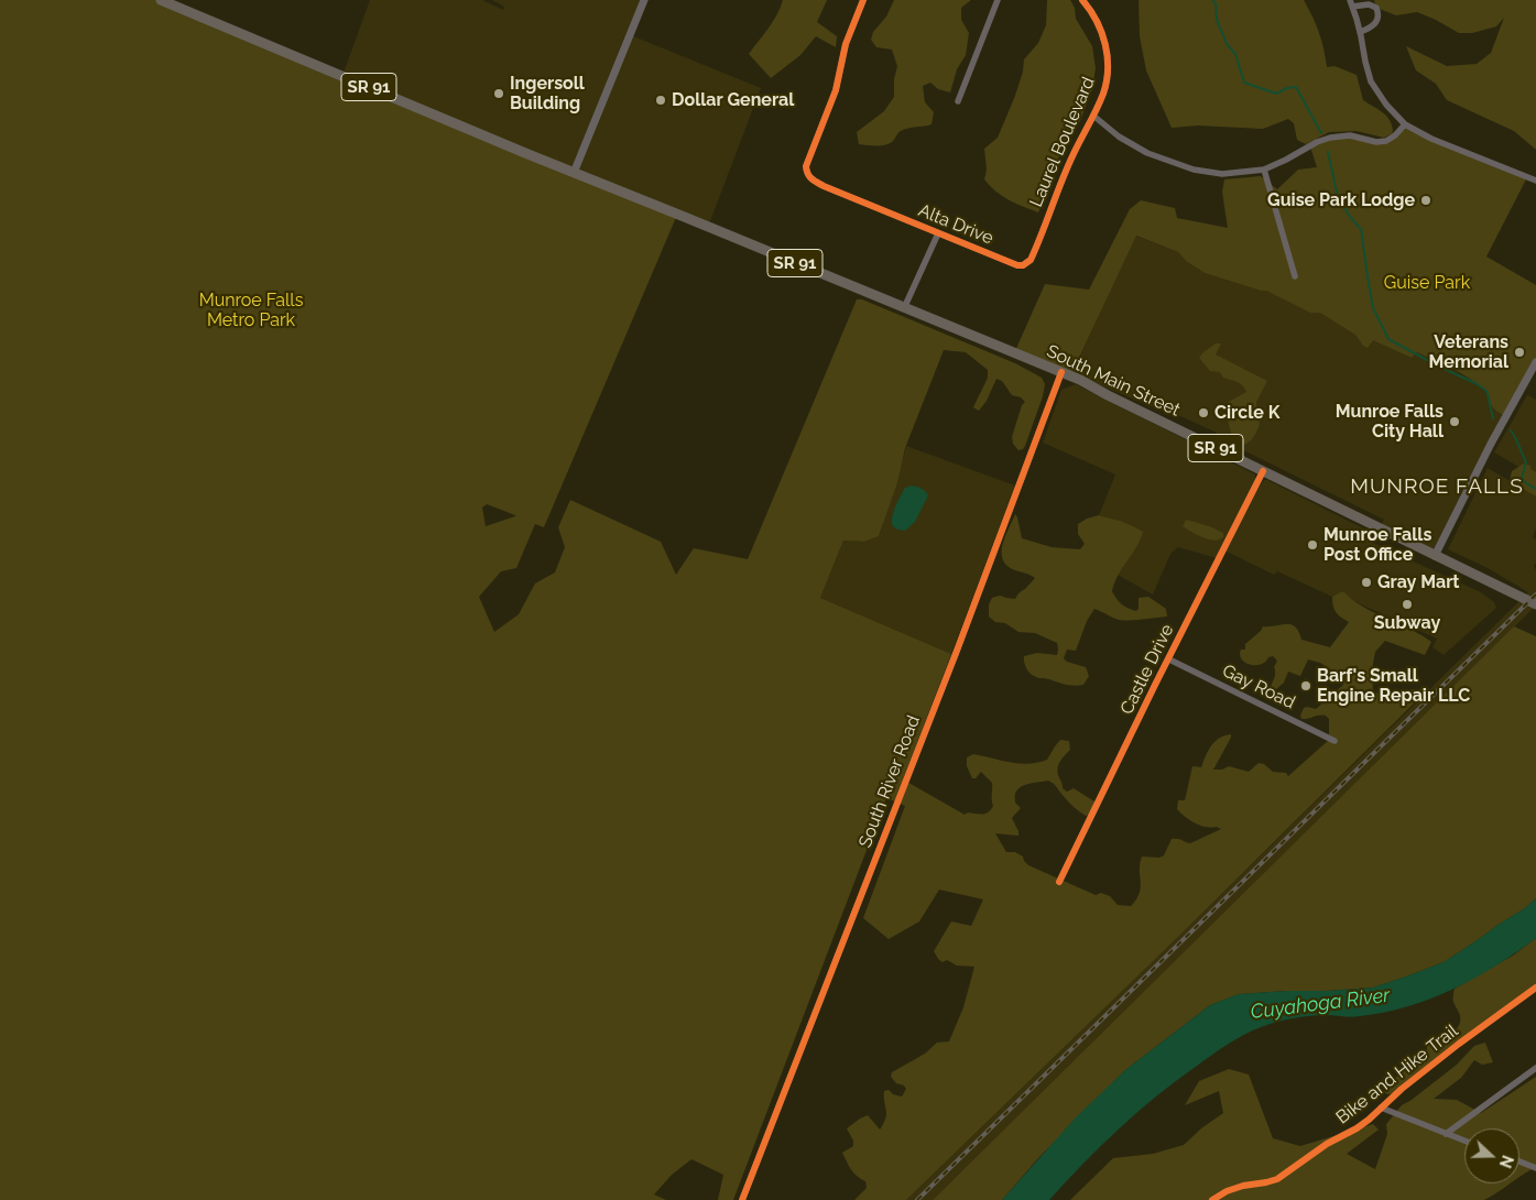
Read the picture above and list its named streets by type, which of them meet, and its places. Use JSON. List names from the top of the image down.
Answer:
{
  "streets": {
    "main road": ["SR 91", "South Main Street"],
    "street": [
      "Laurel Boulevard",
      "Alta Drive",
      "Castle Drive",
      "Gay Road",
      "South River Road"
    ],
    "cycle path": ["Bike and Hike Trail"]
  },
  "crossings": [
    ["SR 91", "South Main Street"],
    ["Laurel Boulevard", "Alta Drive"],
    ["South Main Street", "Castle Drive"],
    ["South Main Street", "South River Road"],
    ["Castle Drive", "Gay Road"]
  ],
  "districts": ["MUNROE FALLS"],
  "water": ["Cuyahoga River"],
  "parks": ["Guise Park", "Munroe Falls Metro Park"],
  "places": [
    "Ingersoll Building",
    "Dollar General",
    "Guise Park Lodge",
    "Veterans Memorial",
    "Circle K",
    "Munroe Falls City Hall",
    "Munroe Falls Post Office",
    "Gray Mart",
    "Subway",
    "Barf's Small Engine Repair LLC"
  ],
  "north": "right"
}
